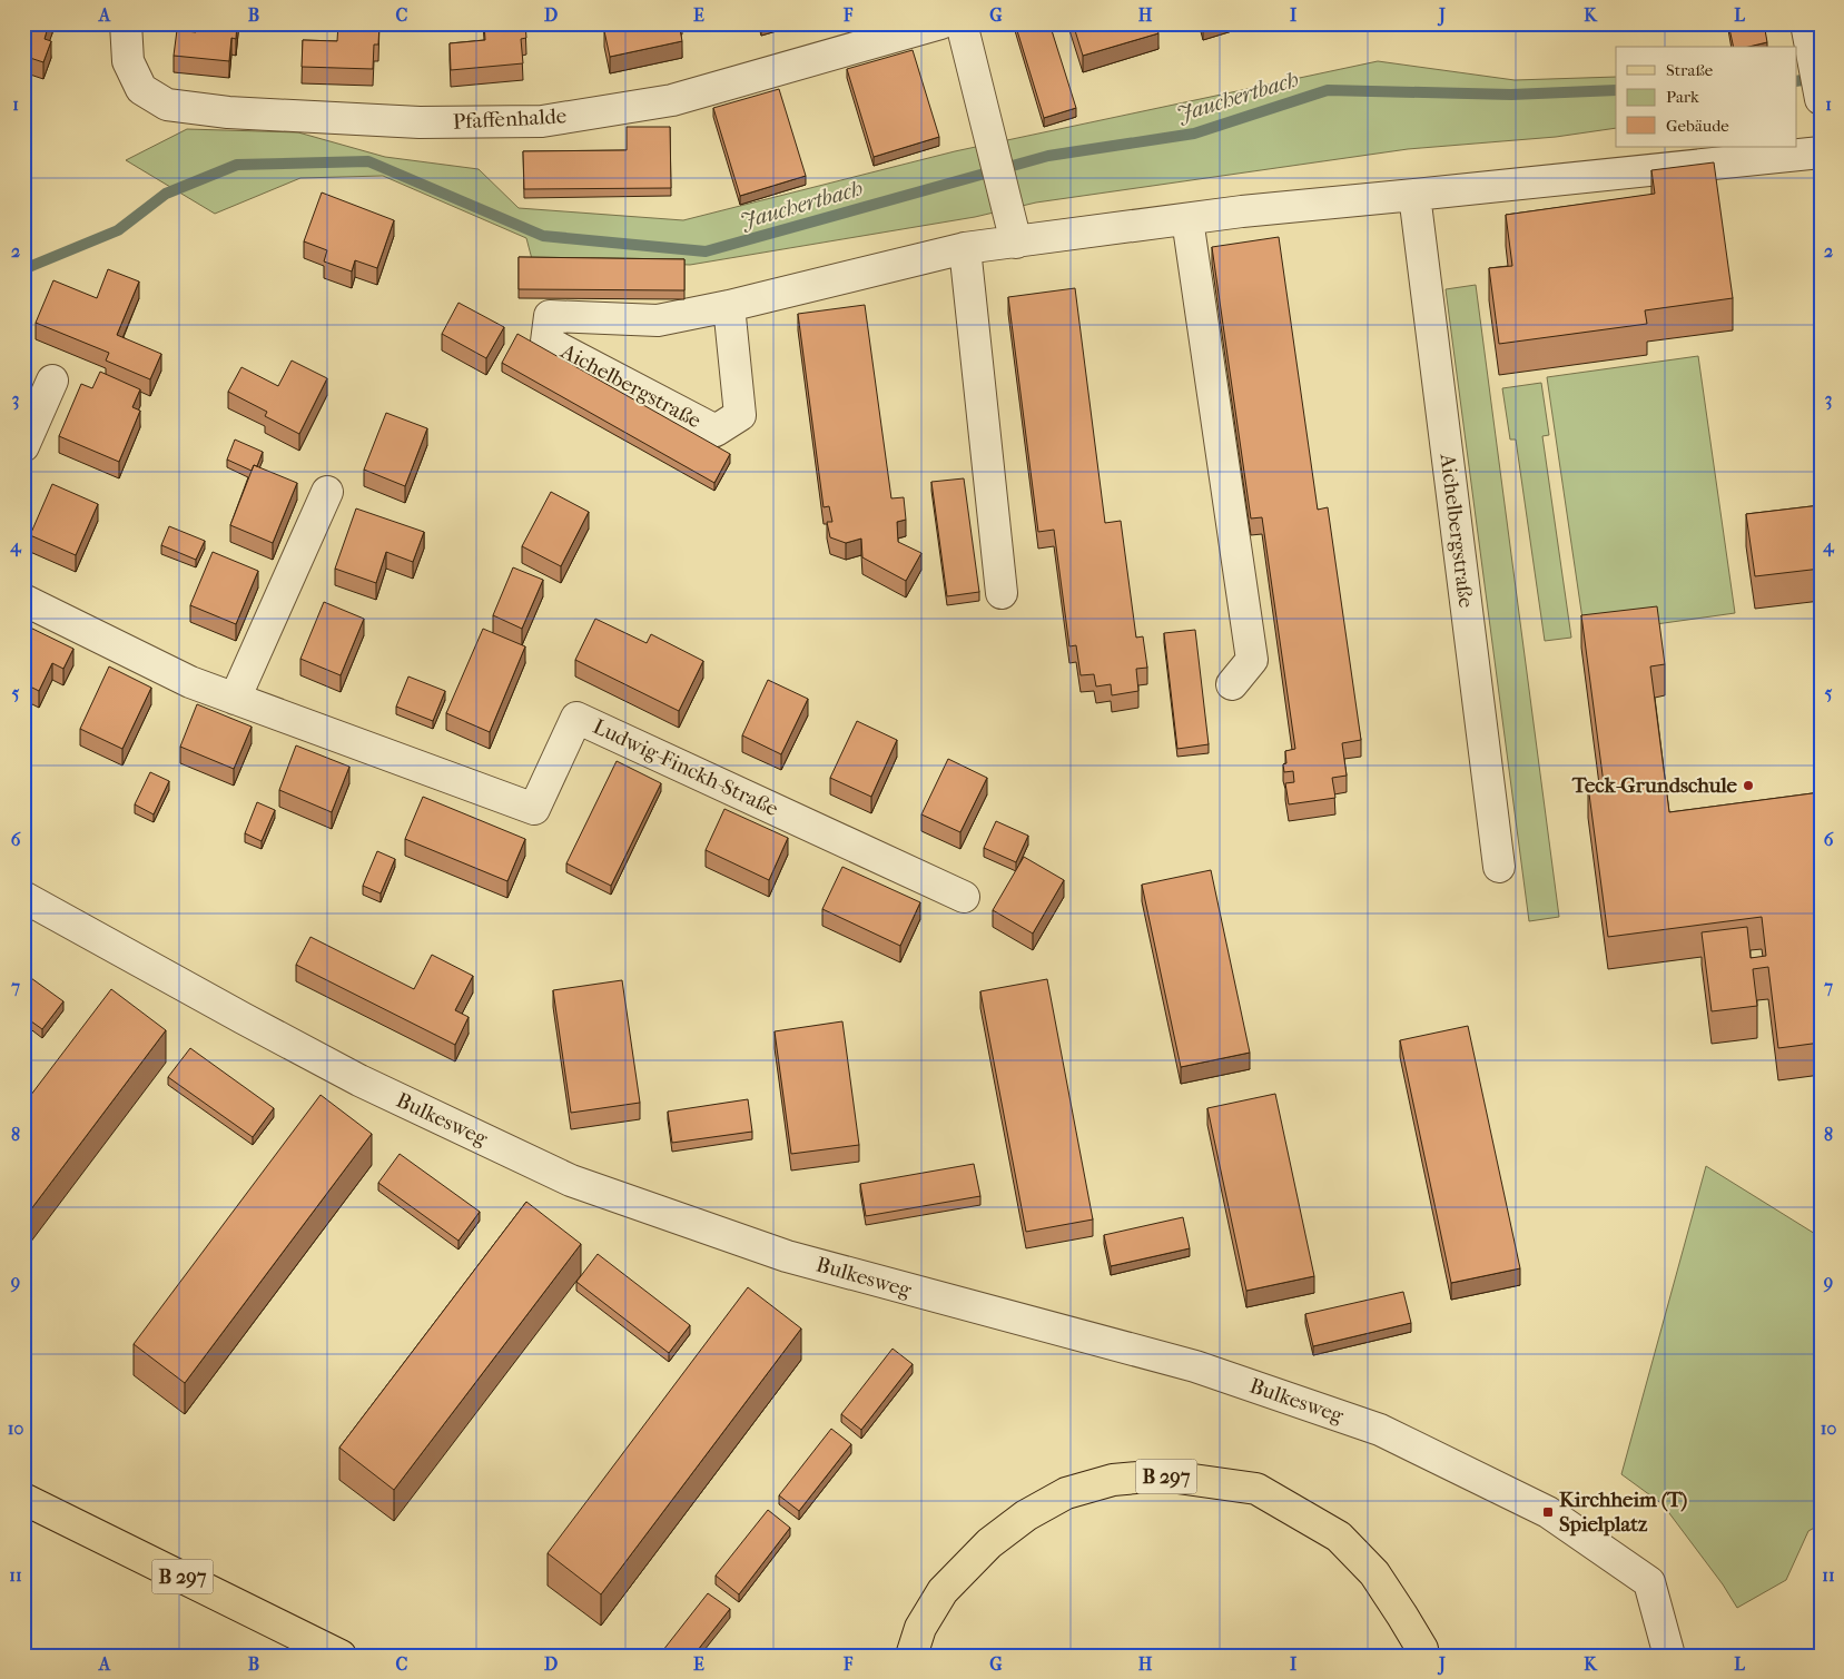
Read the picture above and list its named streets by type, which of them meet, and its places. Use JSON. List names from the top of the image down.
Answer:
{
  "streets": {
    "main road": ["B 297"],
    "street": [
      "Pfaffenhalde",
      "Aichelbergstraße",
      "Ludwig-Finckh-Straße",
      "Bulkesweg"
    ]
  },
  "water": ["Jauchertbach"],
  "places": {
    "other": ["Teck-Grundschule"],
    "transit": ["Kirchheim (T) Spielplatz"]
  },
  "legend": ["Straße", "Park", "Gebäude"],
  "grid": {
    "columns": [
      "A",
      "B",
      "C",
      "D",
      "E",
      "F",
      "G",
      "H",
      "I",
      "J",
      "K",
      "L"
    ],
    "rows": [
      "1",
      "2",
      "3",
      "4",
      "5",
      "6",
      "7",
      "8",
      "9",
      "10",
      "11"
    ]
  }
}
